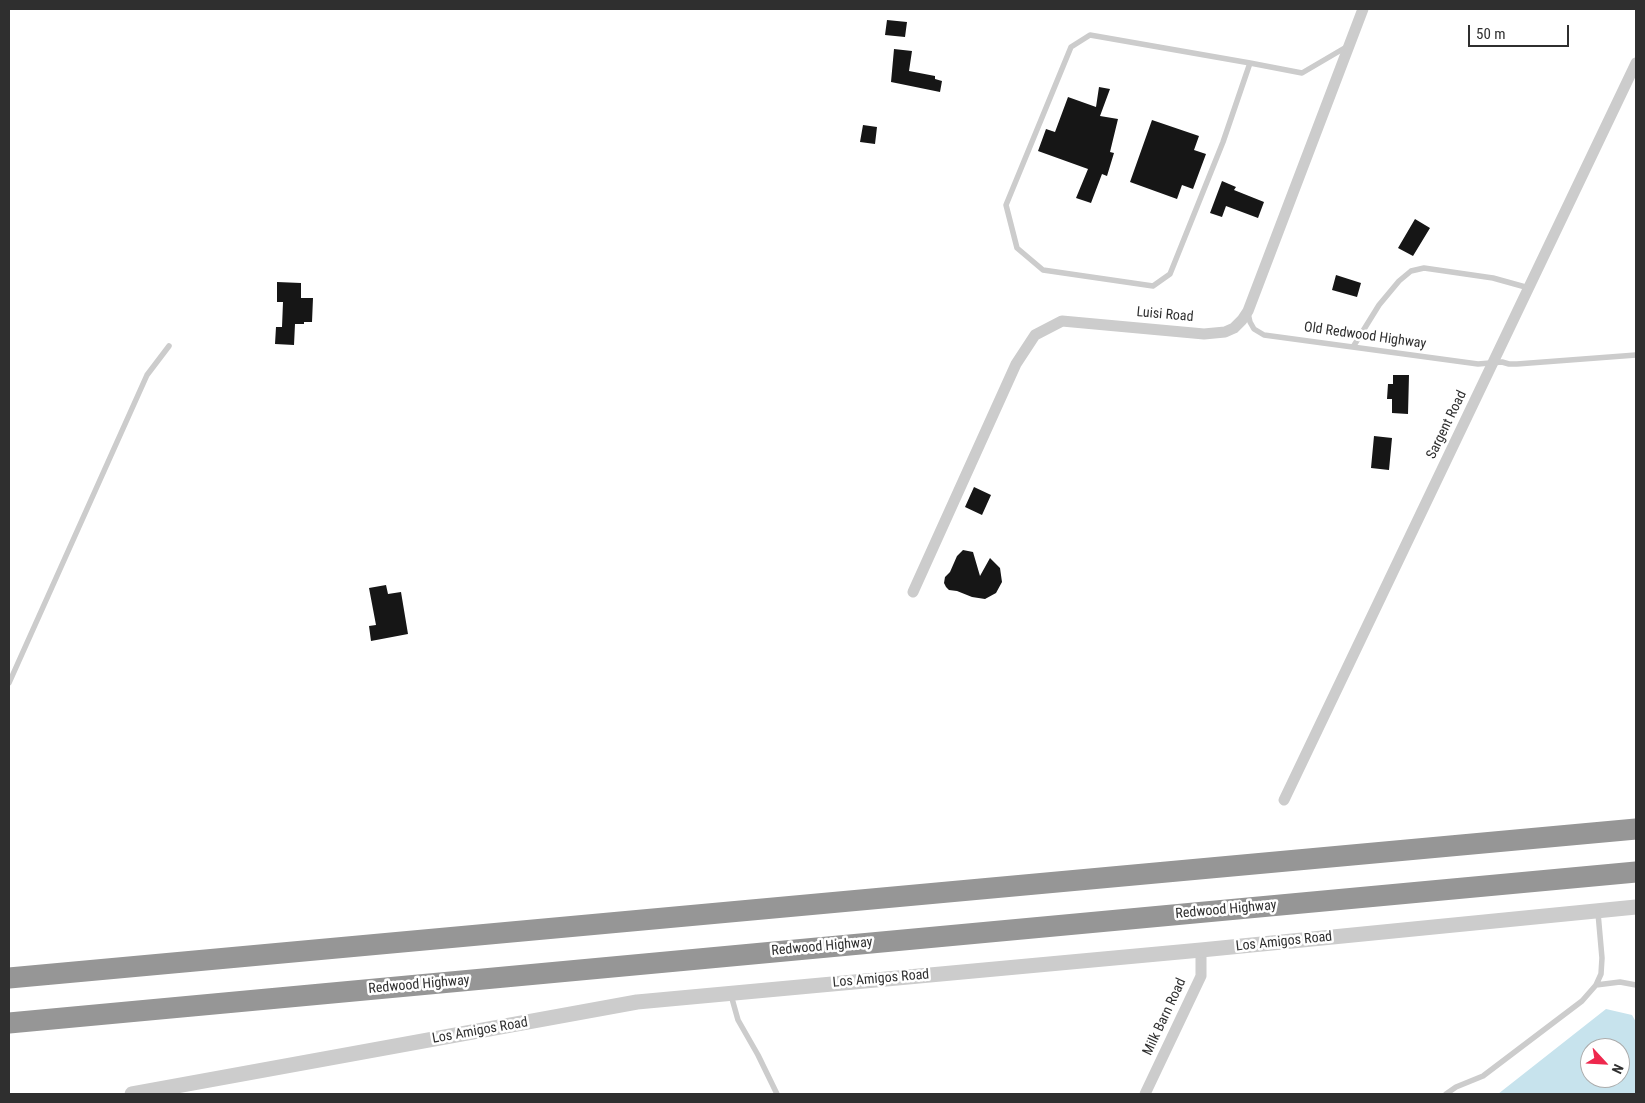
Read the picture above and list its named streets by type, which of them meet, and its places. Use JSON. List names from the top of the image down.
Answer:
{
  "streets": {
    "highway": ["Redwood Highway"],
    "street": [
      "Luisi Road",
      "Sargent Road",
      "Los Amigos Road",
      "Milk Barn Road"
    ],
    "lane": ["Old Redwood Highway"]
  },
  "crossings": [
    ["Luisi Road", "Old Redwood Highway"],
    ["Old Redwood Highway", "Sargent Road"],
    ["Los Amigos Road", "Milk Barn Road"]
  ],
  "scale_bar": "50 m",
  "north": "bottom right"
}
